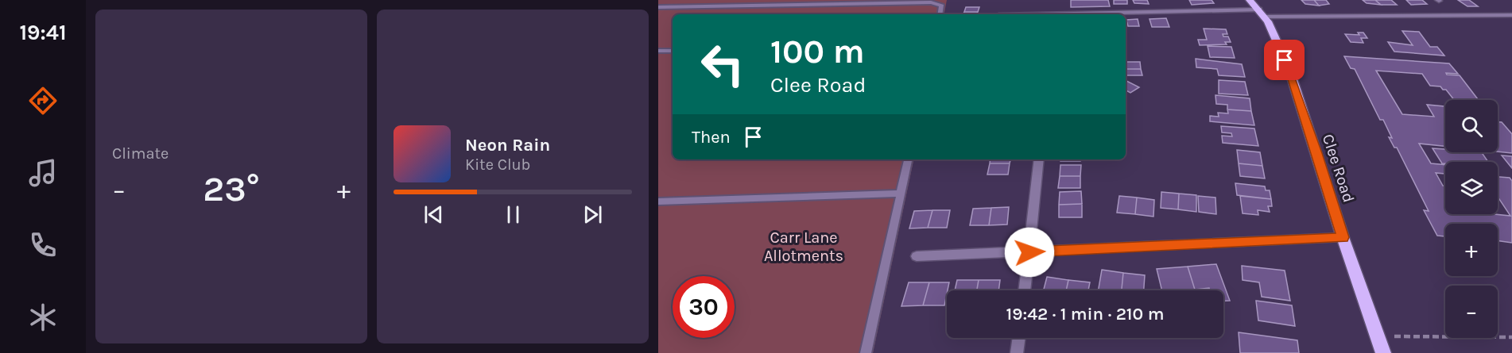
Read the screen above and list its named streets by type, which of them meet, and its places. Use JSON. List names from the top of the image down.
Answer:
{
  "streets": {
    "main road": ["Clee Road"]
  },
  "parks": ["Carr Lane Allotments"],
  "page": {
    "tabs": "19:41",
    "tile": "Climate",
    "turn": ["100 m", "Clee Road"],
    "map_buttons": ["+", "−"],
    "then": "Then",
    "song": ["Neon Rain", "Kite Club"],
    "heat": ["−", "23°", "+"],
    "limit": "30",
    "trip": "19:42 · 1 min · 210 m"
  }
}
